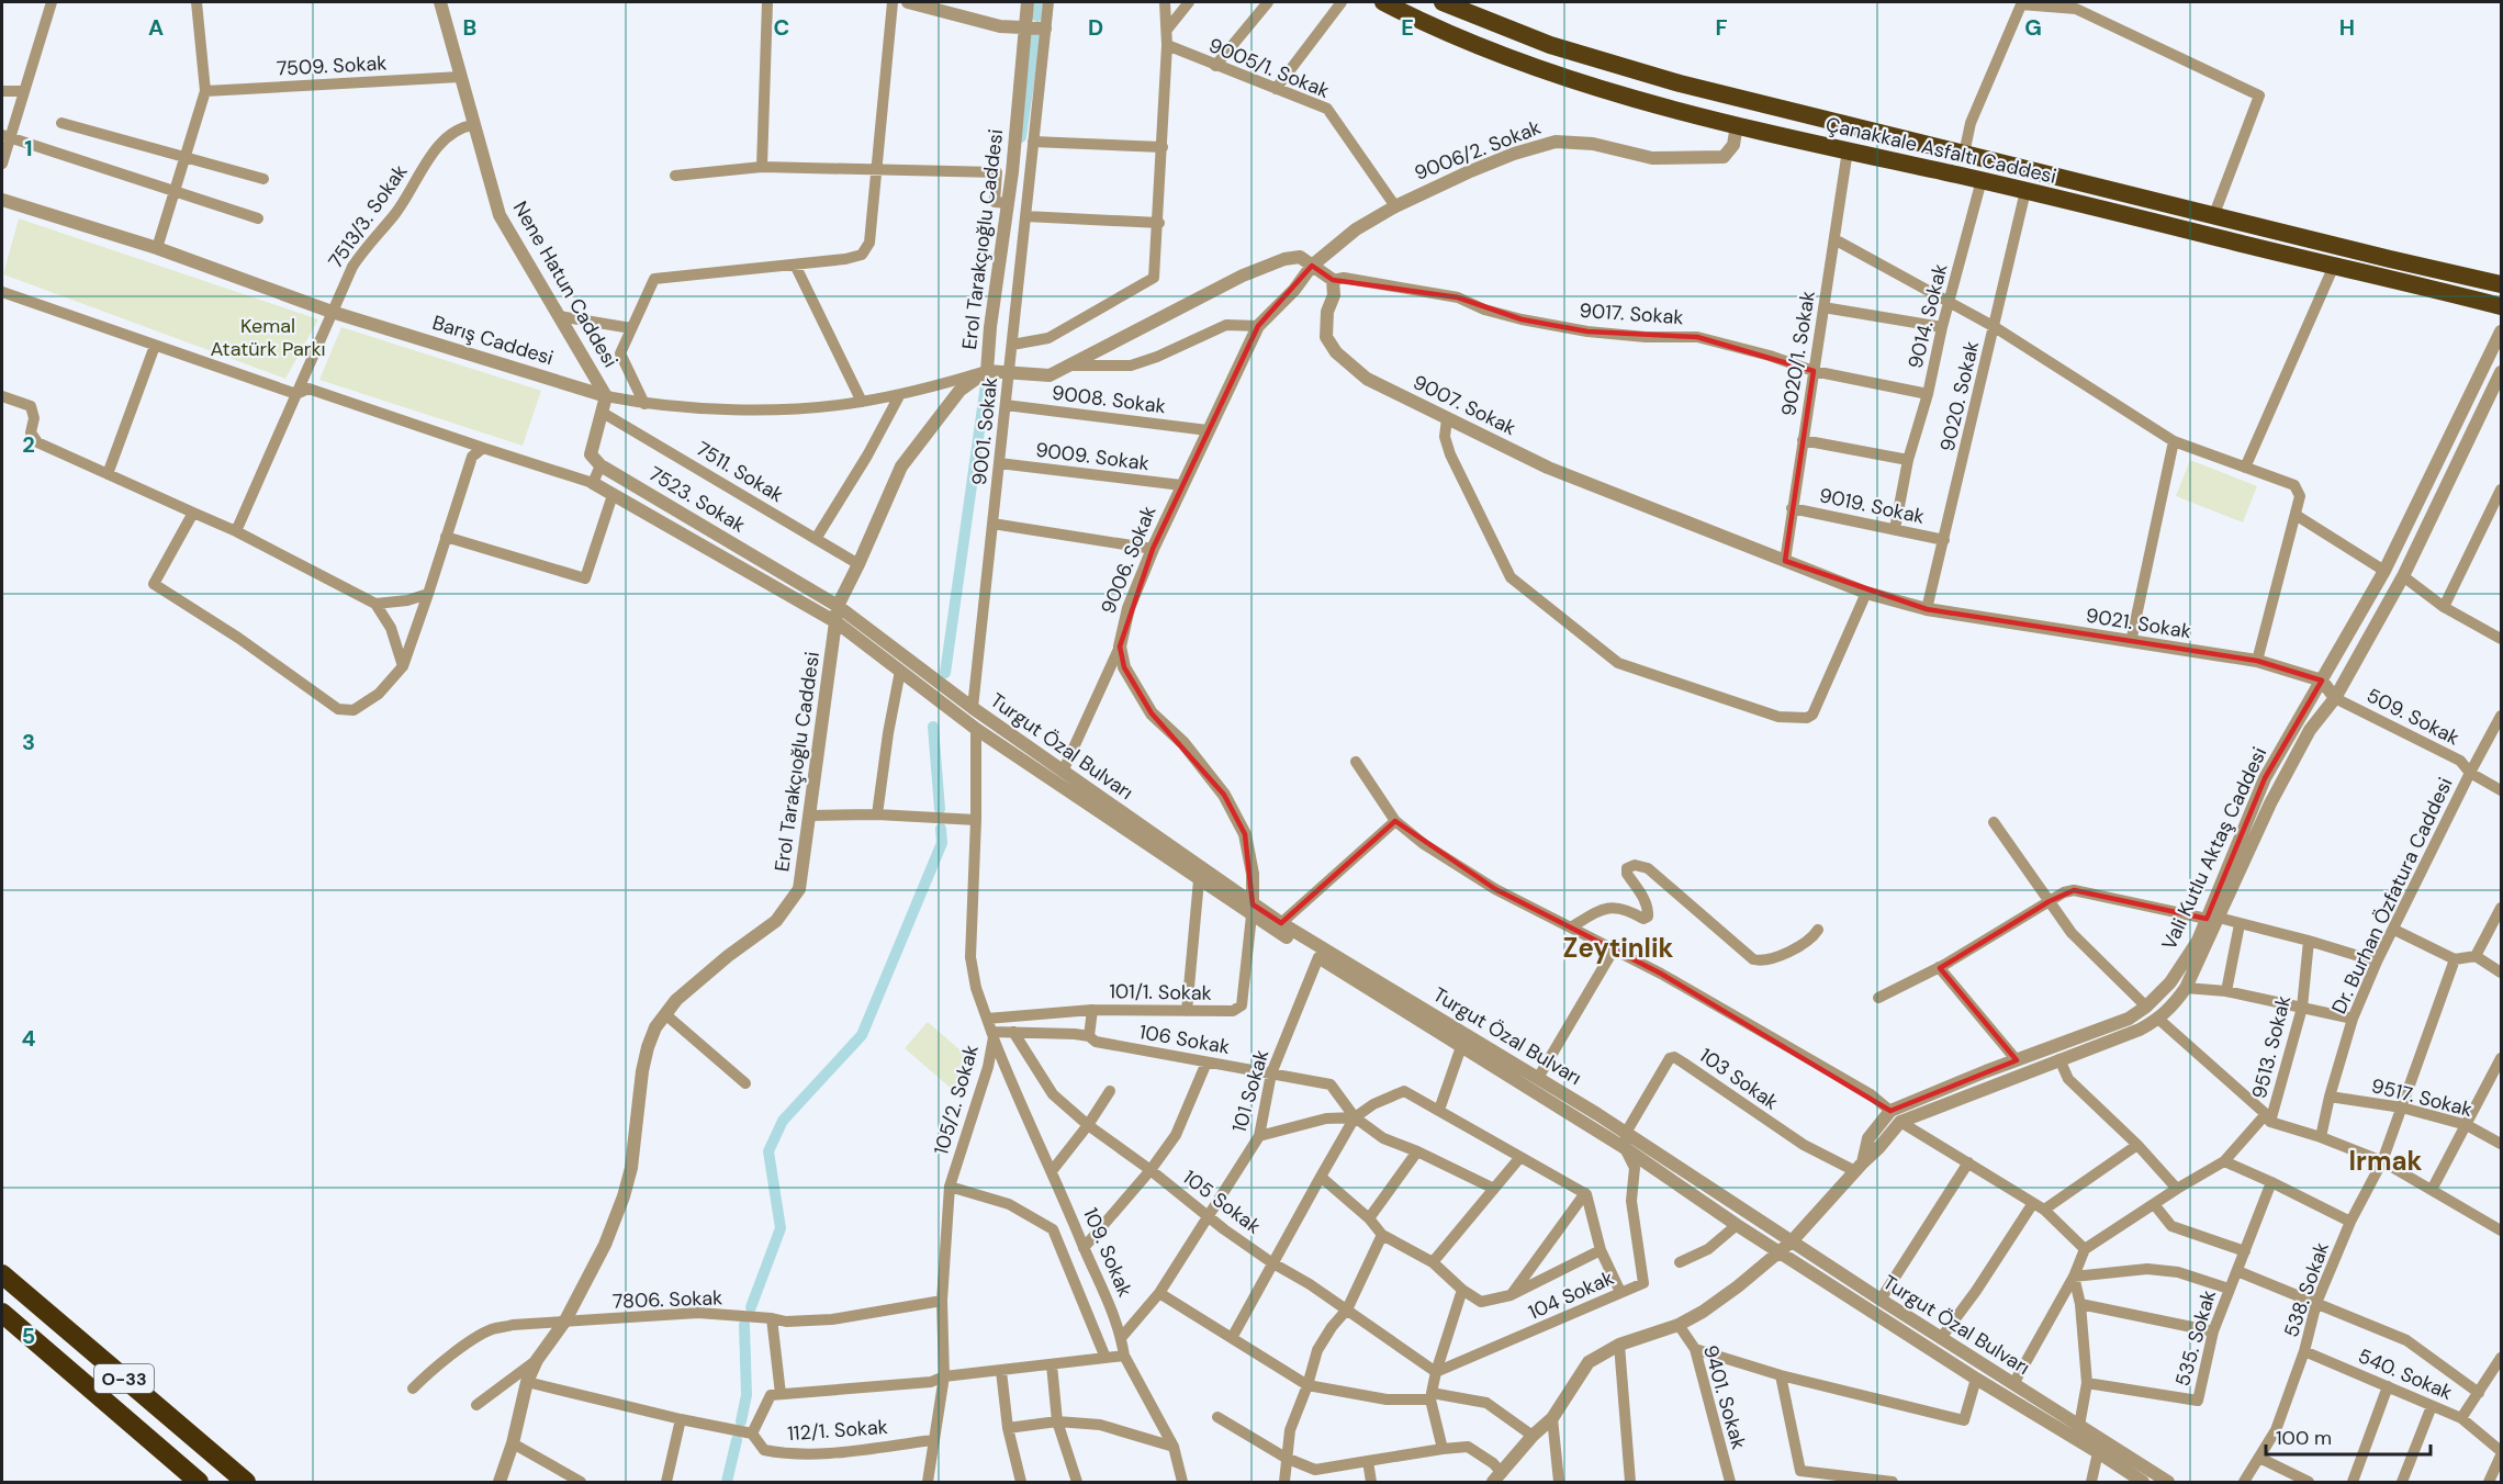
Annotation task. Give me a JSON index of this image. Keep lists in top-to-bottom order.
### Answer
{
  "streets": {
    "highway": ["Çanakkale Asfaltı Caddesi", "O-33"],
    "street": [
      "7509. Sokak",
      "9005/1. Sokak",
      "9006/2. Sokak",
      "7513/3. Sokak",
      "Erol Tarakçıoğlu Caddesi",
      "Nene Hatun Caddesi",
      "9017. Sokak",
      "9014. Sokak",
      "Barış Caddesi",
      "9020/1. Sokak",
      "9020. Sokak",
      "9008. Sokak",
      "9007. Sokak",
      "9001. Sokak",
      "9009. Sokak",
      "7511. Sokak",
      "7523. Sokak",
      "9019. Sokak",
      "9006. Sokak",
      "9021. Sokak",
      "509. Sokak",
      "Turgut Özal Bulvarı",
      "Vali Kutlu Aktaş Caddesi",
      "Dr. Burhan Özfatura Caddesi",
      "101/1. Sokak",
      "106 Sokak",
      "9513. Sokak",
      "103 Sokak",
      "101 Sokak",
      "9517. Sokak",
      "105/2. Sokak",
      "105 Sokak",
      "109. Sokak",
      "538. Sokak",
      "104 Sokak",
      "7806. Sokak",
      "535. Sokak",
      "540. Sokak",
      "9401. Sokak",
      "112/1. Sokak"
    ]
  },
  "crossings": [
    ["7509. Sokak", "Nene Hatun Caddesi"],
    ["9005/1. Sokak", "9006/2. Sokak"],
    ["9006/2. Sokak", "Çanakkale Asfaltı Caddesi"],
    ["9006/2. Sokak", "9006. Sokak"],
    ["Çanakkale Asfaltı Caddesi", "9014. Sokak"],
    ["Çanakkale Asfaltı Caddesi", "9020/1. Sokak"],
    ["Çanakkale Asfaltı Caddesi", "9020. Sokak"],
    ["7513/3. Sokak", "Nene Hatun Caddesi"],
    ["7513/3. Sokak", "Barış Caddesi"],
    ["Erol Tarakçıoğlu Caddesi", "Barış Caddesi"],
    ["Erol Tarakçıoğlu Caddesi", "7511. Sokak"],
    ["Erol Tarakçıoğlu Caddesi", "7523. Sokak"],
    ["Erol Tarakçıoğlu Caddesi", "Turgut Özal Bulvarı"],
    ["Erol Tarakçıoğlu Caddesi", "7806. Sokak"],
    ["Nene Hatun Caddesi", "Barış Caddesi"],
    ["9017. Sokak", "9014. Sokak"],
    ["9017. Sokak", "9020/1. Sokak"],
    ["9017. Sokak", "9007. Sokak"],
    ["9014. Sokak", "9019. Sokak"],
    ["9020/1. Sokak", "9007. Sokak"],
    ["9020/1. Sokak", "9019. Sokak"],
    ["9020. Sokak", "9007. Sokak"],
    ["9020. Sokak", "9019. Sokak"],
    ["9020. Sokak", "9021. Sokak"],
    ["9008. Sokak", "9001. Sokak"],
    ["9008. Sokak", "9006. Sokak"],
    ["9007. Sokak", "9021. Sokak"],
    ["9001. Sokak", "9009. Sokak"],
    ["9001. Sokak", "Turgut Özal Bulvarı"],
    ["9009. Sokak", "9006. Sokak"],
    ["7523. Sokak", "Turgut Özal Bulvarı"],
    ["9006. Sokak", "Turgut Özal Bulvarı"],
    ["9006. Sokak", "101/1. Sokak"],
    ["9021. Sokak", "Vali Kutlu Aktaş Caddesi"],
    ["509. Sokak", "Vali Kutlu Aktaş Caddesi"],
    ["509. Sokak", "Dr. Burhan Özfatura Caddesi"],
    ["Turgut Özal Bulvarı", "Vali Kutlu Aktaş Caddesi"],
    ["Turgut Özal Bulvarı", "101/1. Sokak"],
    ["Turgut Özal Bulvarı", "103 Sokak"],
    ["Turgut Özal Bulvarı", "101 Sokak"],
    ["Turgut Özal Bulvarı", "105/2. Sokak"],
    ["Turgut Özal Bulvarı", "104 Sokak"],
    ["Vali Kutlu Aktaş Caddesi", "103 Sokak"],
    ["Vali Kutlu Aktaş Caddesi", "9401. Sokak"],
    ["Dr. Burhan Özfatura Caddesi", "9517. Sokak"],
    ["101/1. Sokak", "105/2. Sokak"],
    ["106 Sokak", "101 Sokak"],
    ["106 Sokak", "105/2. Sokak"],
    ["106 Sokak", "105 Sokak"],
    ["106 Sokak", "109. Sokak"],
    ["101 Sokak", "105 Sokak"],
    ["101 Sokak", "109. Sokak"],
    ["9517. Sokak", "538. Sokak"],
    ["105/2. Sokak", "109. Sokak"],
    ["105/2. Sokak", "7806. Sokak"],
    ["105/2. Sokak", "112/1. Sokak"],
    ["105 Sokak", "104 Sokak"],
    ["538. Sokak", "540. Sokak"]
  ],
  "districts": ["Zeytinlik", "Irmak"],
  "parks": ["Kemal Atatürk Parkı"],
  "scale_bar": "100 m",
  "grid": {
    "columns": [
      "A",
      "B",
      "C",
      "D",
      "E",
      "F",
      "G",
      "H"
    ],
    "rows": [
      "1",
      "2",
      "3",
      "4",
      "5"
    ]
  }
}
